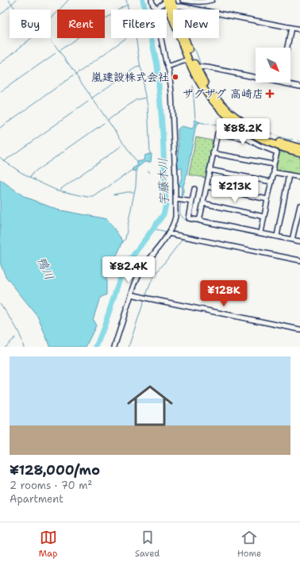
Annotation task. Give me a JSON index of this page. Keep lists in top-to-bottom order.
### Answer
{
  "water": ["宇藤木川", "鴨川"],
  "places": {
    "other": ["嵐建設株式会社"],
    "health": ["ザグザグ 高崎店"]
  },
  "north": "bottom right",
  "page": {
    "chip": [
      "Buy",
      "Rent",
      "Filters",
      "New"
    ],
    "price": [
      "¥88.2K",
      "¥213K",
      "¥82.4K",
      "¥128K"
    ],
    "list": [
      {
        "name": "¥128,000/mo",
        "note": "2 rooms · 70 m² · Apartment"
      }
    ],
    "tabs": ["Map", "Saved", "Home"]
  }
}
